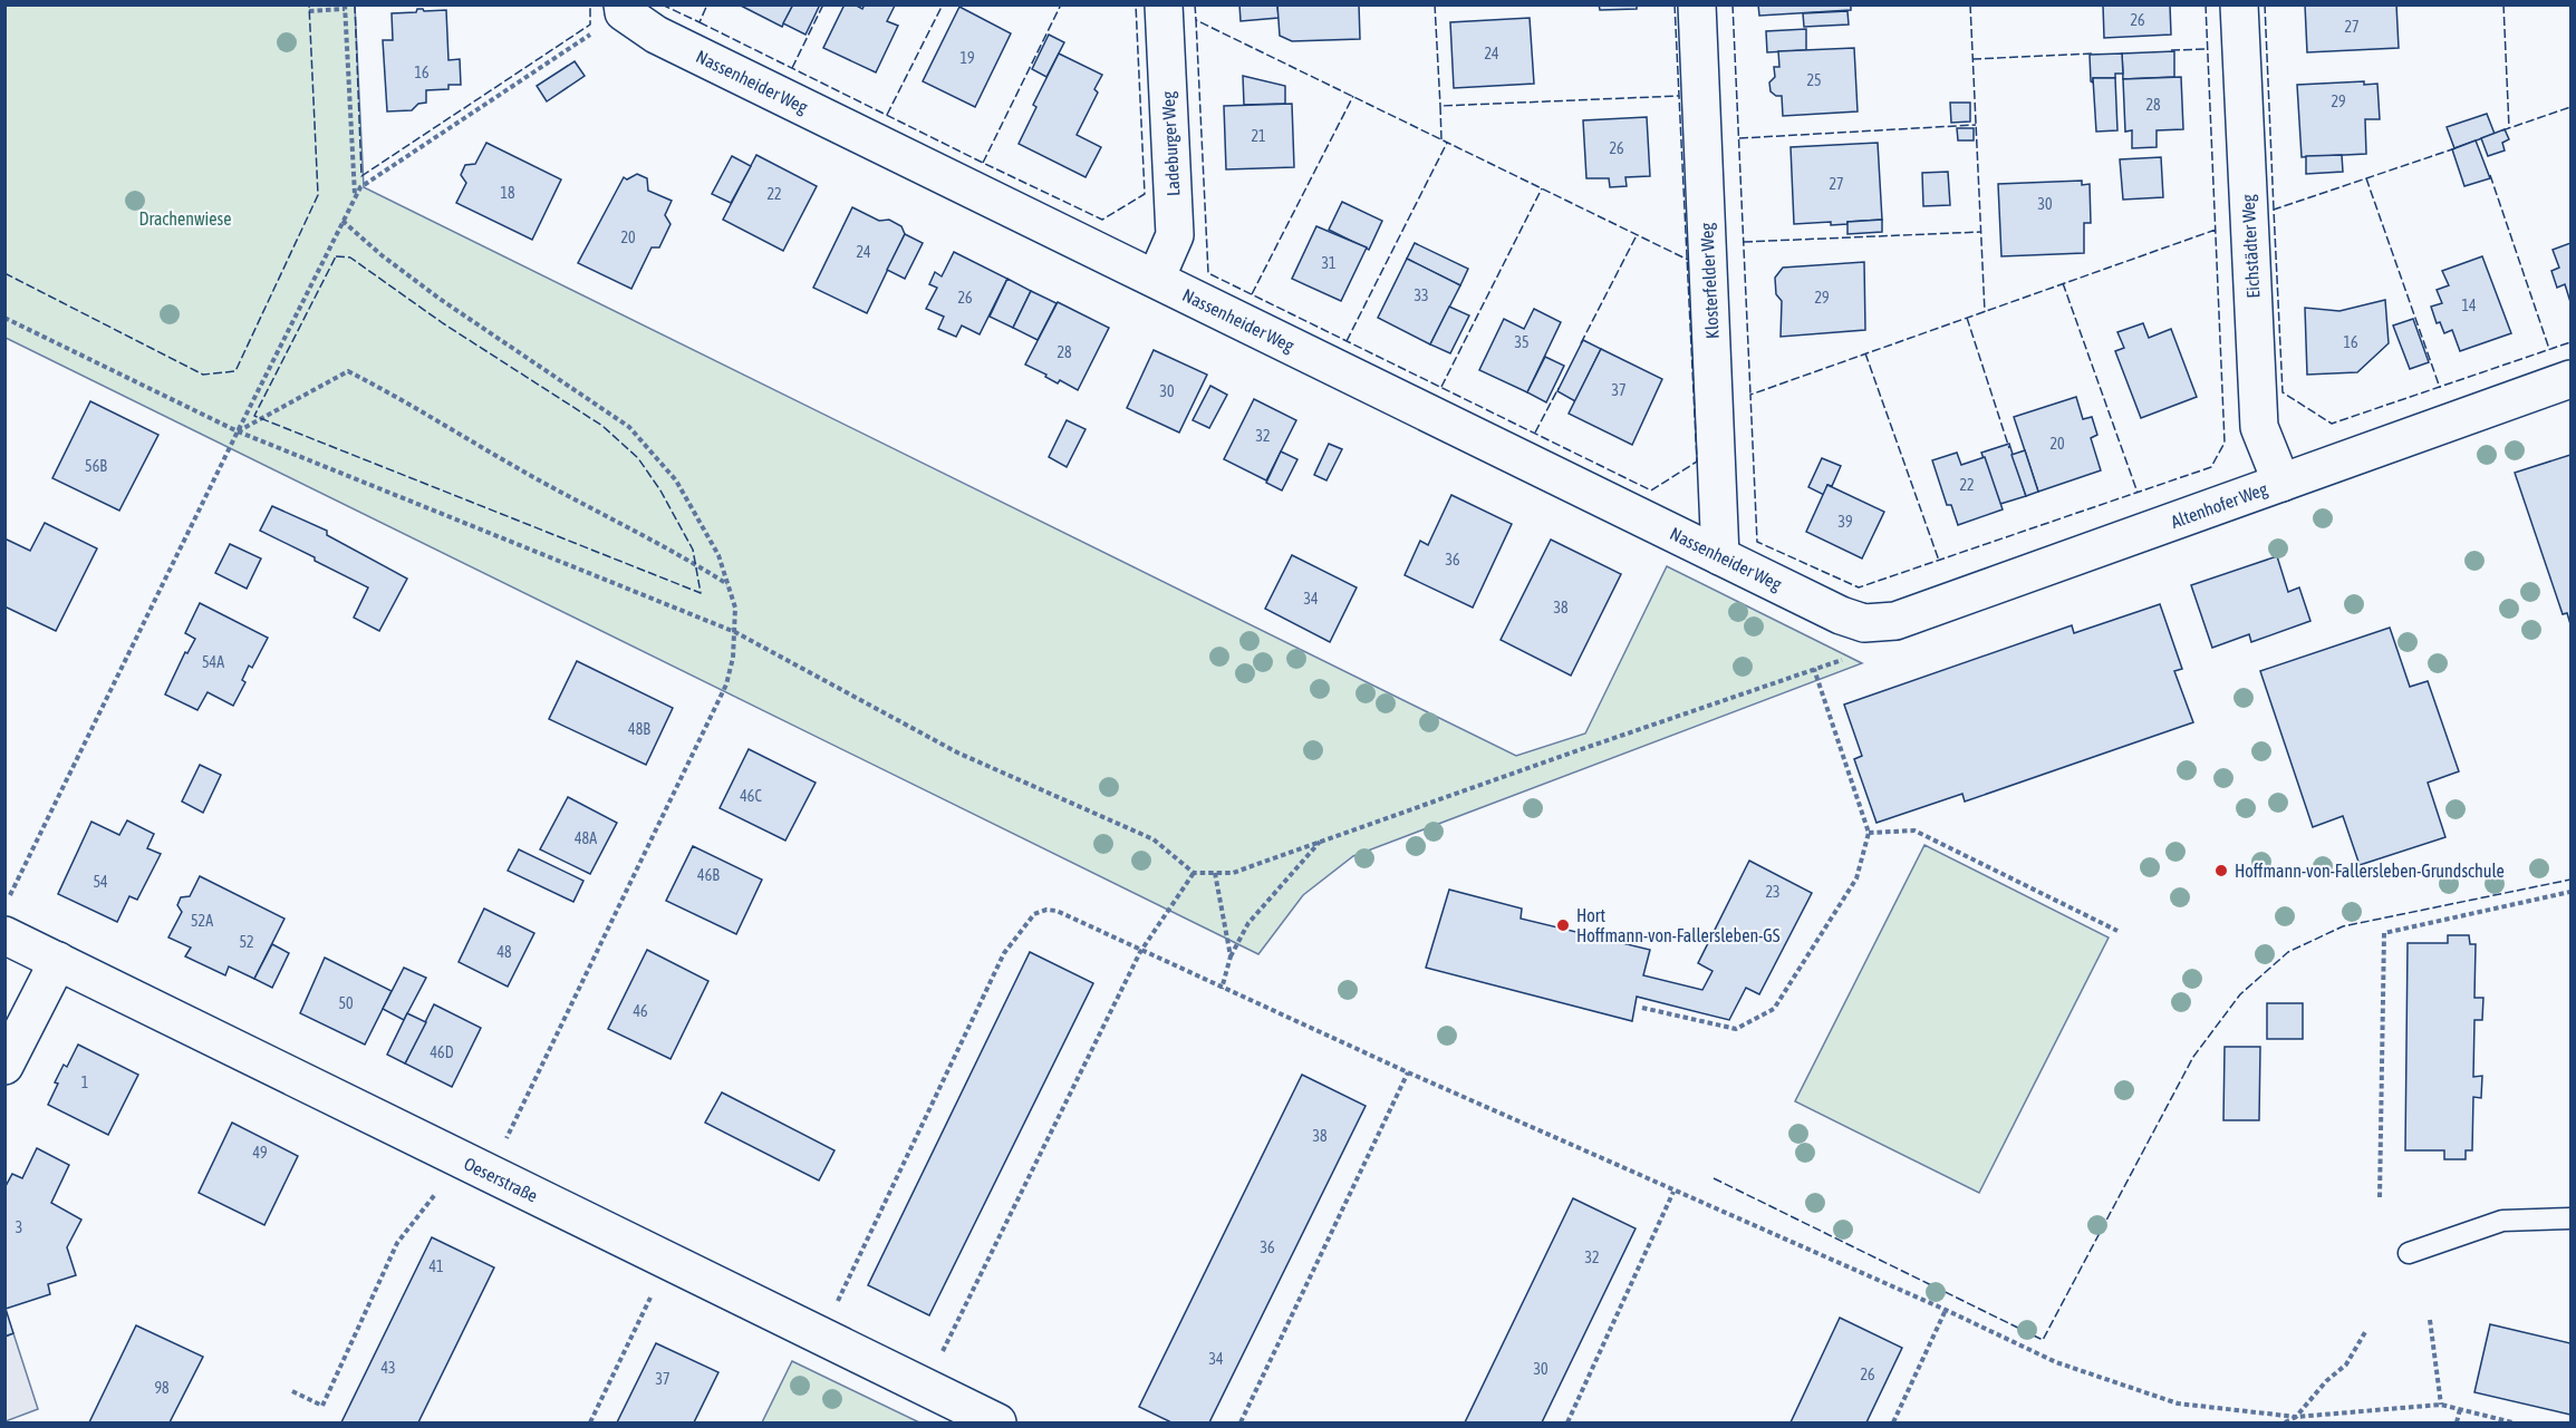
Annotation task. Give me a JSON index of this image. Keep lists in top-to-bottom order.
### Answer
{
  "streets": {
    "street": [
      "Nassenheider Weg",
      "Ladeburger Weg",
      "Eichstädter Weg",
      "Klosterfelder Weg",
      "Altenhofer Weg",
      "Oeserstraße"
    ]
  },
  "crossings": [
    ["Nassenheider Weg", "Ladeburger Weg"],
    ["Nassenheider Weg", "Klosterfelder Weg"],
    ["Nassenheider Weg", "Altenhofer Weg"],
    ["Eichstädter Weg", "Altenhofer Weg"]
  ],
  "parks": ["Drachenwiese"],
  "places": ["Hoffmann-von-Fallersleben-Grundschule", "Hort Hoffmann-von-Fallersleben-GS"],
  "house_numbers": [
    "26",
    "27",
    "24",
    "19",
    "16",
    "25",
    "29",
    "28",
    "21",
    "26",
    "27",
    "18",
    "22",
    "30",
    "20",
    "24",
    "31",
    "33",
    "26",
    "29",
    "14",
    "35",
    "16",
    "28",
    "37",
    "30",
    "32",
    "20",
    "56B",
    "22",
    "39",
    "36",
    "34",
    "38",
    "54A",
    "48B",
    "46C",
    "48A",
    "46B",
    "54",
    "23",
    "52A",
    "52",
    "48",
    "50",
    "46",
    "46D",
    "1",
    "38",
    "49",
    "3",
    "36",
    "32",
    "41",
    "34",
    "43",
    "30",
    "26",
    "37",
    "98"
  ]
}
